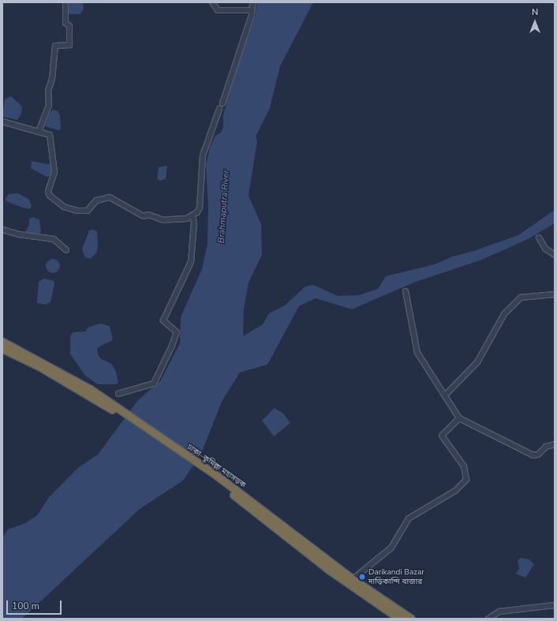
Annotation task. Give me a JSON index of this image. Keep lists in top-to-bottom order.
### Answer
{
  "streets": {
    "highway": ["ঢাকা–কুমিল্লা মহাসড়ক"]
  },
  "water": ["Brahmaputra River"],
  "places": ["Darikandi Bazar দাড়িকান্দি বাজার"],
  "scale_bar": "100 m",
  "north": "top"
}
